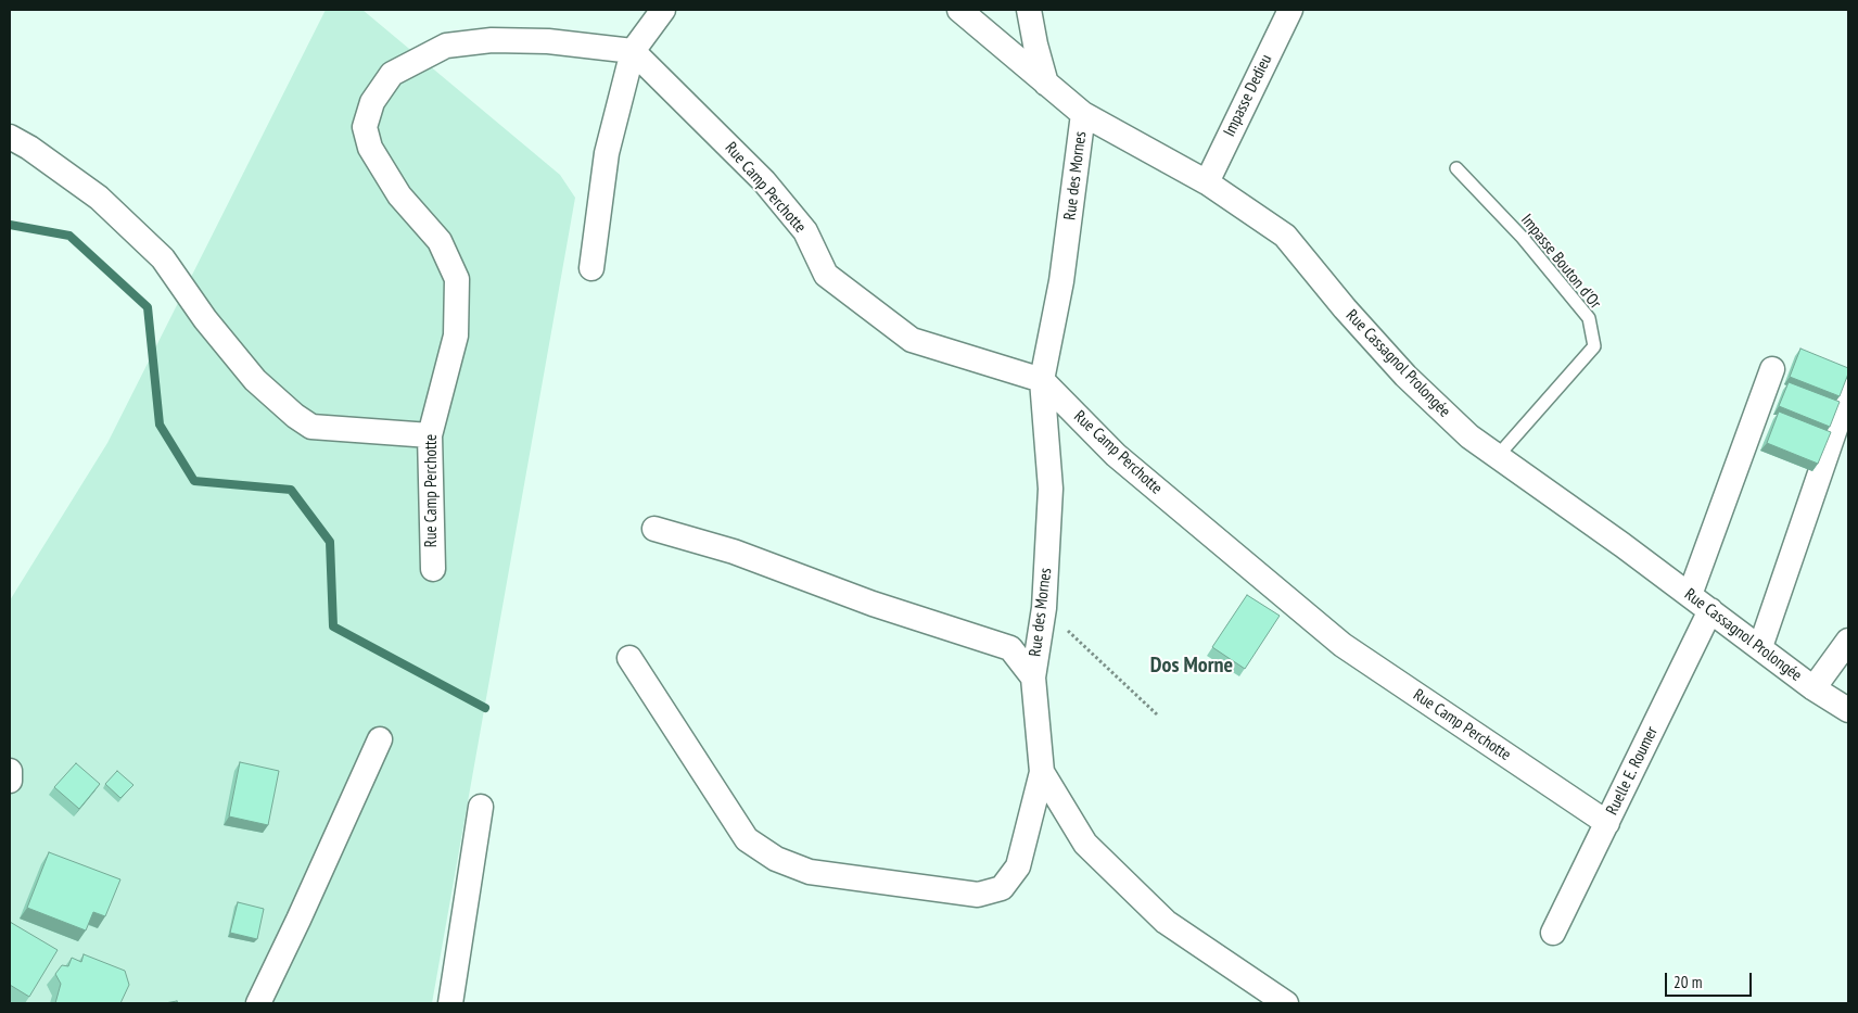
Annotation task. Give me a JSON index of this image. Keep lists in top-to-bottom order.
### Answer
{
  "streets": {
    "street": [
      "Impasse Dedieu",
      "Rue des Mornes",
      "Rue Camp Perchotte",
      "Rue Cassagnol Prolongée",
      "Ruelle E. Roumer"
    ],
    "lane": ["Impasse Bouton d'Or"]
  },
  "crossings": [
    ["Impasse Dedieu", "Rue Cassagnol Prolongée"],
    ["Rue des Mornes", "Rue Camp Perchotte"],
    ["Rue des Mornes", "Rue Cassagnol Prolongée"],
    ["Rue Camp Perchotte", "Ruelle E. Roumer"],
    ["Impasse Bouton d'Or", "Rue Cassagnol Prolongée"],
    ["Rue Cassagnol Prolongée", "Ruelle E. Roumer"]
  ],
  "districts": ["Dos Morne"],
  "scale_bar": "20 m"
}
